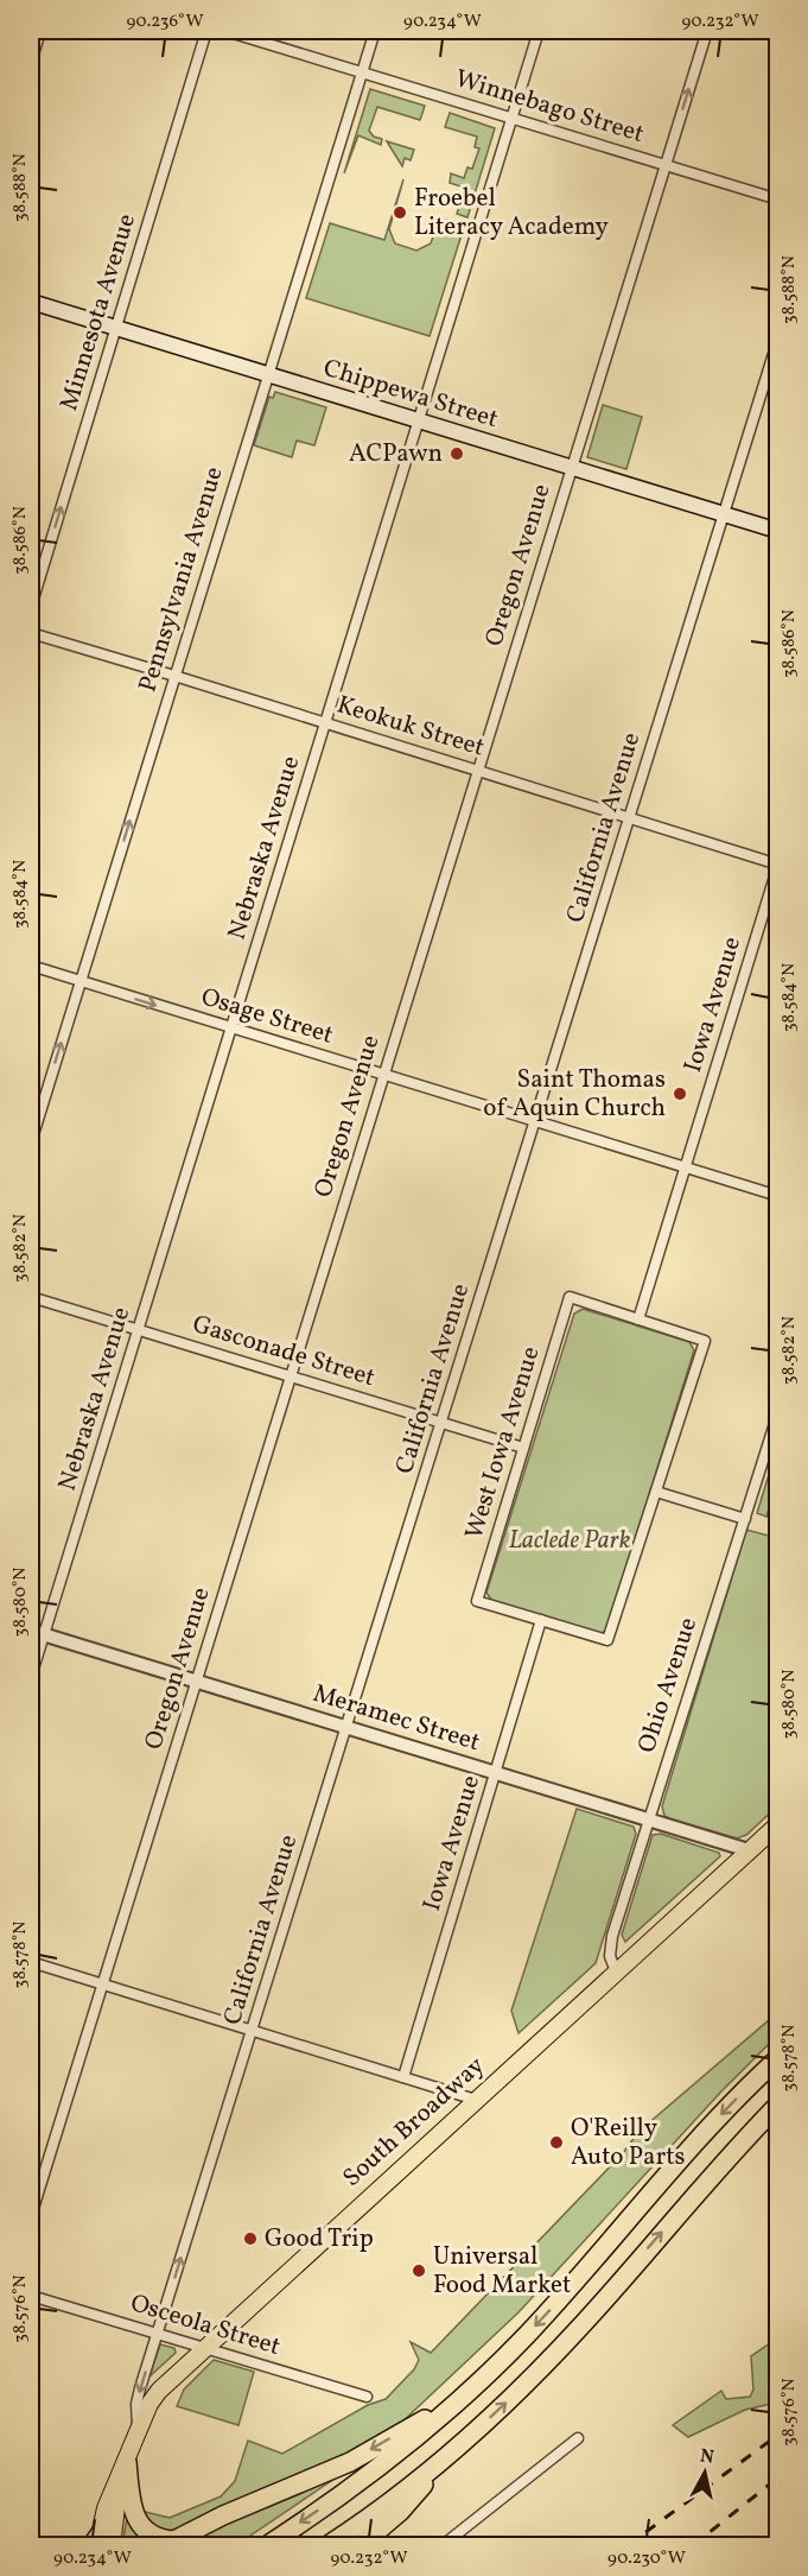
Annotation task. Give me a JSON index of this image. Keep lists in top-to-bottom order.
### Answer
{
  "streets": {
    "main road": ["Chippewa Street", "South Broadway"],
    "street": [
      "Winnebago Street",
      "Minnesota Avenue",
      "Oregon Avenue",
      "Pennsylvania Avenue",
      "Keokuk Street",
      "California Avenue",
      "Nebraska Avenue",
      "Iowa Avenue",
      "Osage Street",
      "Gasconade Street",
      "West Iowa Avenue",
      "Ohio Avenue",
      "Meramec Street",
      "Osceola Street"
    ]
  },
  "crossings": [
    ["Winnebago Street", "Oregon Avenue"],
    ["Winnebago Street", "Pennsylvania Avenue"],
    ["Winnebago Street", "Nebraska Avenue"],
    ["Minnesota Avenue", "Chippewa Street"],
    ["Chippewa Street", "Oregon Avenue"],
    ["Chippewa Street", "Pennsylvania Avenue"],
    ["Chippewa Street", "California Avenue"],
    ["Chippewa Street", "Nebraska Avenue"],
    ["Oregon Avenue", "Keokuk Street"],
    ["Oregon Avenue", "Osage Street"],
    ["Oregon Avenue", "Gasconade Street"],
    ["Oregon Avenue", "Meramec Street"],
    ["Pennsylvania Avenue", "Keokuk Street"],
    ["Pennsylvania Avenue", "Osage Street"],
    ["Keokuk Street", "California Avenue"],
    ["Keokuk Street", "Nebraska Avenue"],
    ["Keokuk Street", "Iowa Avenue"],
    ["California Avenue", "Osage Street"],
    ["California Avenue", "Gasconade Street"],
    ["California Avenue", "Meramec Street"],
    ["California Avenue", "South Broadway"],
    ["California Avenue", "Osceola Street"],
    ["Nebraska Avenue", "Osage Street"],
    ["Nebraska Avenue", "Gasconade Street"],
    ["Nebraska Avenue", "Meramec Street"],
    ["Iowa Avenue", "Osage Street"],
    ["Iowa Avenue", "West Iowa Avenue"],
    ["Iowa Avenue", "Meramec Street"],
    ["Gasconade Street", "West Iowa Avenue"],
    ["Ohio Avenue", "Meramec Street"],
    ["Ohio Avenue", "South Broadway"],
    ["Meramec Street", "South Broadway"],
    ["South Broadway", "Osceola Street"]
  ],
  "one_way": ["Minnesota Avenue", "Pennsylvania Avenue"],
  "parks": ["Laclede Park"],
  "places": [
    "Froebel Literacy Academy",
    "ACPawn",
    "Saint Thomas of Aquin Church",
    "O'Reilly Auto Parts",
    "Good Trip",
    "Universal Food Market"
  ],
  "north": "top",
  "coordinates": [
    "90.236°W",
    "90.234°W",
    "90.232°W",
    "38.588°N",
    "38.586°N",
    "38.584°N",
    "38.582°N",
    "38.580°N",
    "38.578°N",
    "38.576°N",
    "90.230°W"
  ]
}
